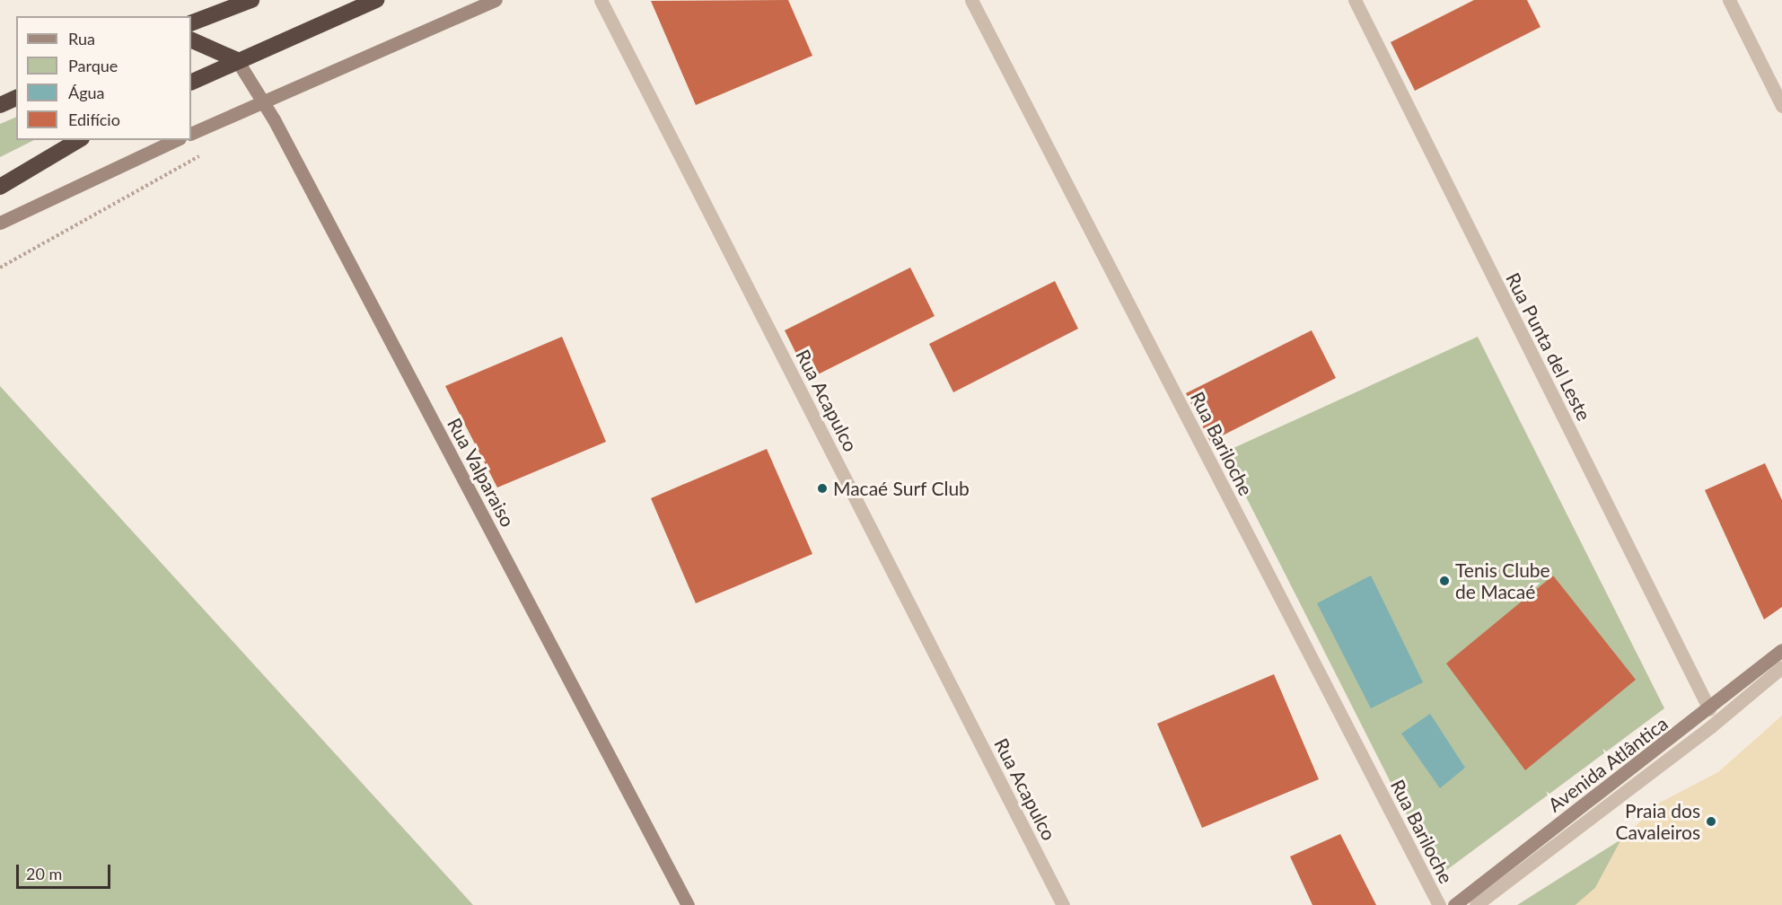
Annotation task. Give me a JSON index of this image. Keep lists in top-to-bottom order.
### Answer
{
  "streets": {
    "street": [
      "Rua Punta del Leste",
      "Rua Acapulco",
      "Rua Bariloche",
      "Rua Valparaiso",
      "Avenida Atlântica"
    ]
  },
  "crossings": [
    ["Rua Punta del Leste", "Avenida Atlântica"]
  ],
  "places": ["Macaé Surf Club", "Tenis Clube de Macaé", "Praia dos Cavaleiros"],
  "legend": [
    "Rua",
    "Parque",
    "Água",
    "Edifício"
  ],
  "scale_bar": "20 m"
}
